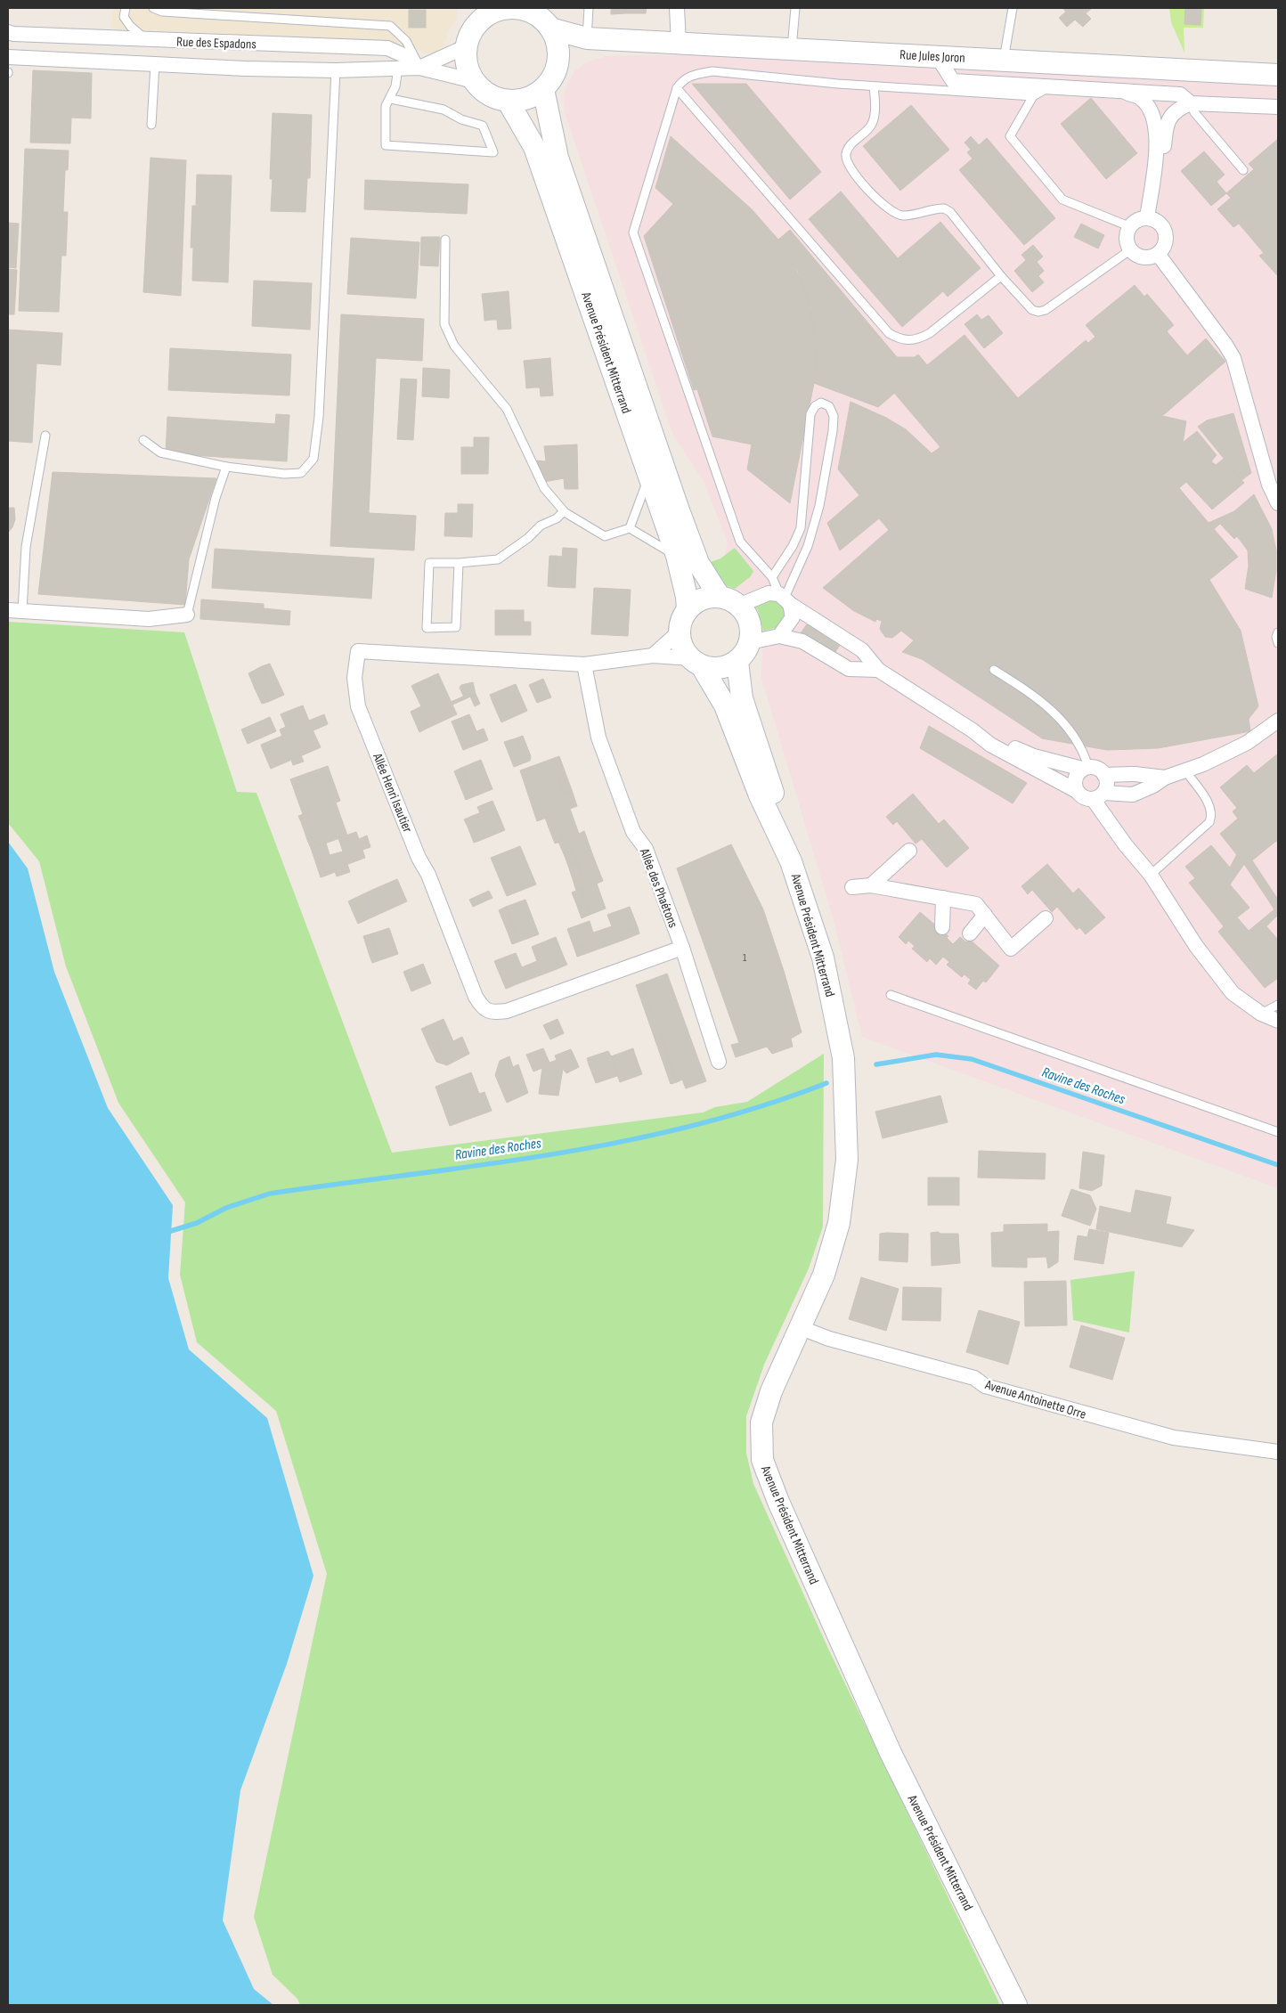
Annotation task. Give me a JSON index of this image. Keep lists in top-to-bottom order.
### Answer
{
  "streets": {
    "main road": ["Rue Jules Joron", "Avenue Président Mitterrand"],
    "street": [
      "Rue des Espadons",
      "Allée Henri Isautier",
      "Allée des Phaétons",
      "Avenue Antoinette Orre"
    ]
  },
  "crossings": [
    ["Rue Jules Joron", "Avenue Président Mitterrand"],
    ["Avenue Président Mitterrand", "Allée Henri Isautier"],
    ["Avenue Président Mitterrand", "Avenue Antoinette Orre"],
    ["Allée Henri Isautier", "Allée des Phaétons"]
  ],
  "water": ["Ravine des Roches"],
  "house_numbers": ["1"]
}
